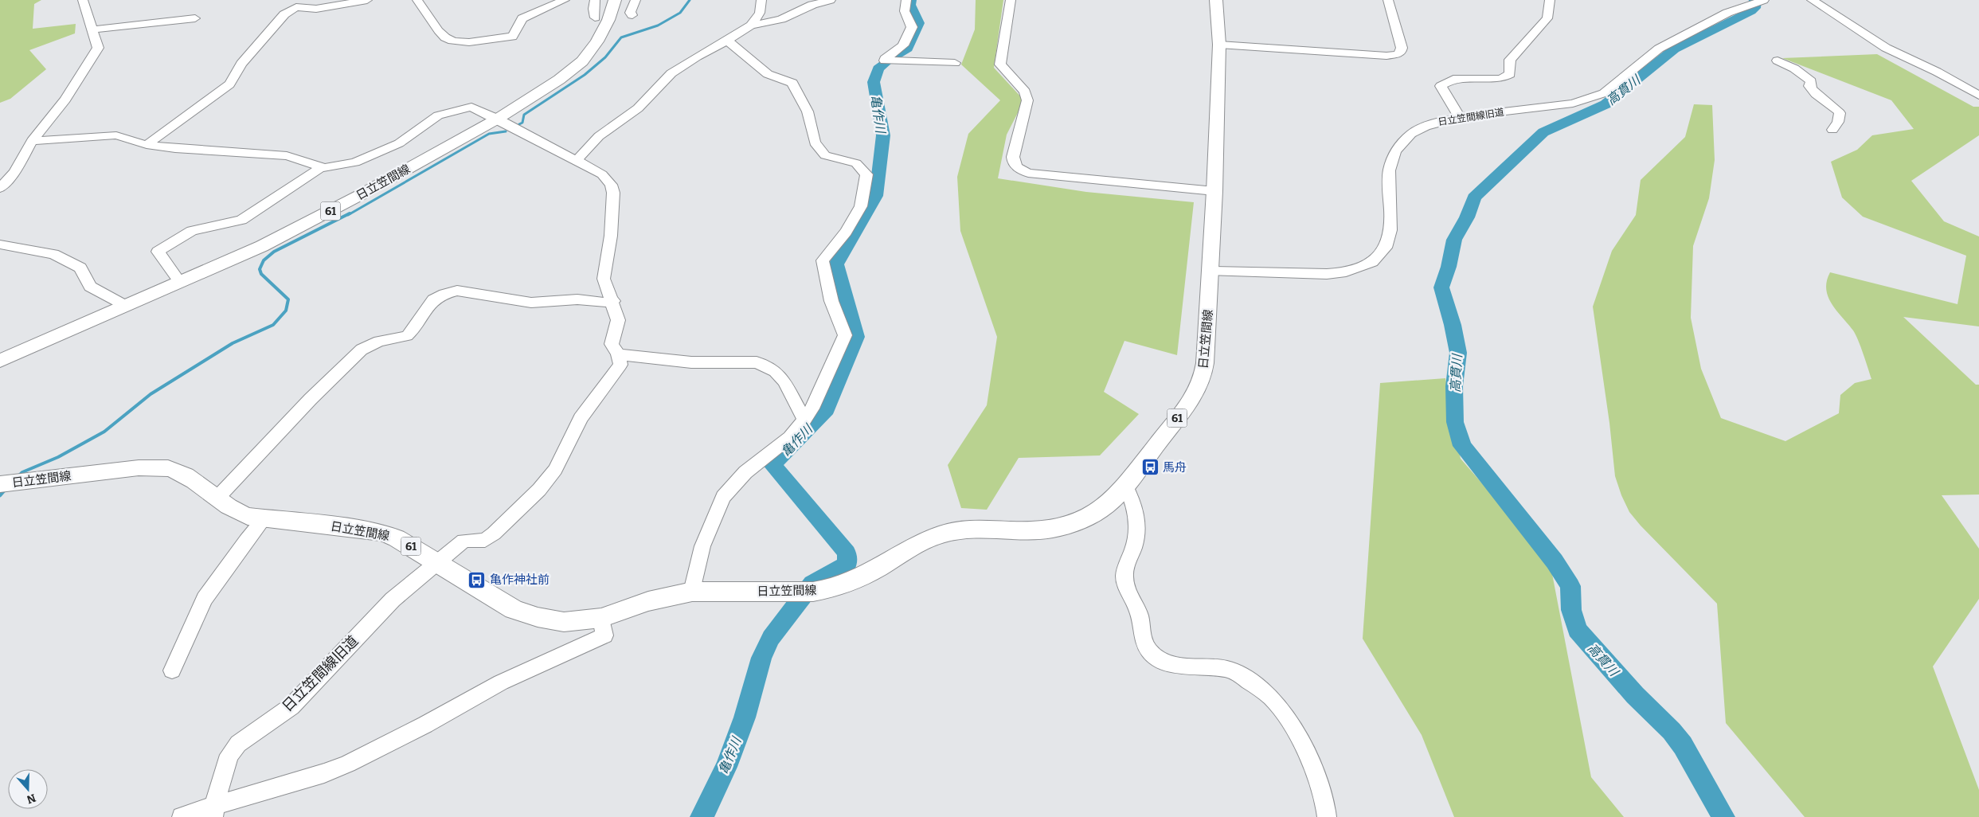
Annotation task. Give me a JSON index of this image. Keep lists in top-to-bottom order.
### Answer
{
  "streets": {
    "main road": ["日立笠間線", "61"],
    "street": ["日立笠間線旧道"]
  },
  "crossings": [
    ["日立笠間線旧道", "日立笠間線"]
  ],
  "water": ["高貫川", "亀作川"],
  "places": {
    "bus stop": ["馬舟", "亀作神社前"]
  },
  "north": "bottom"
}
